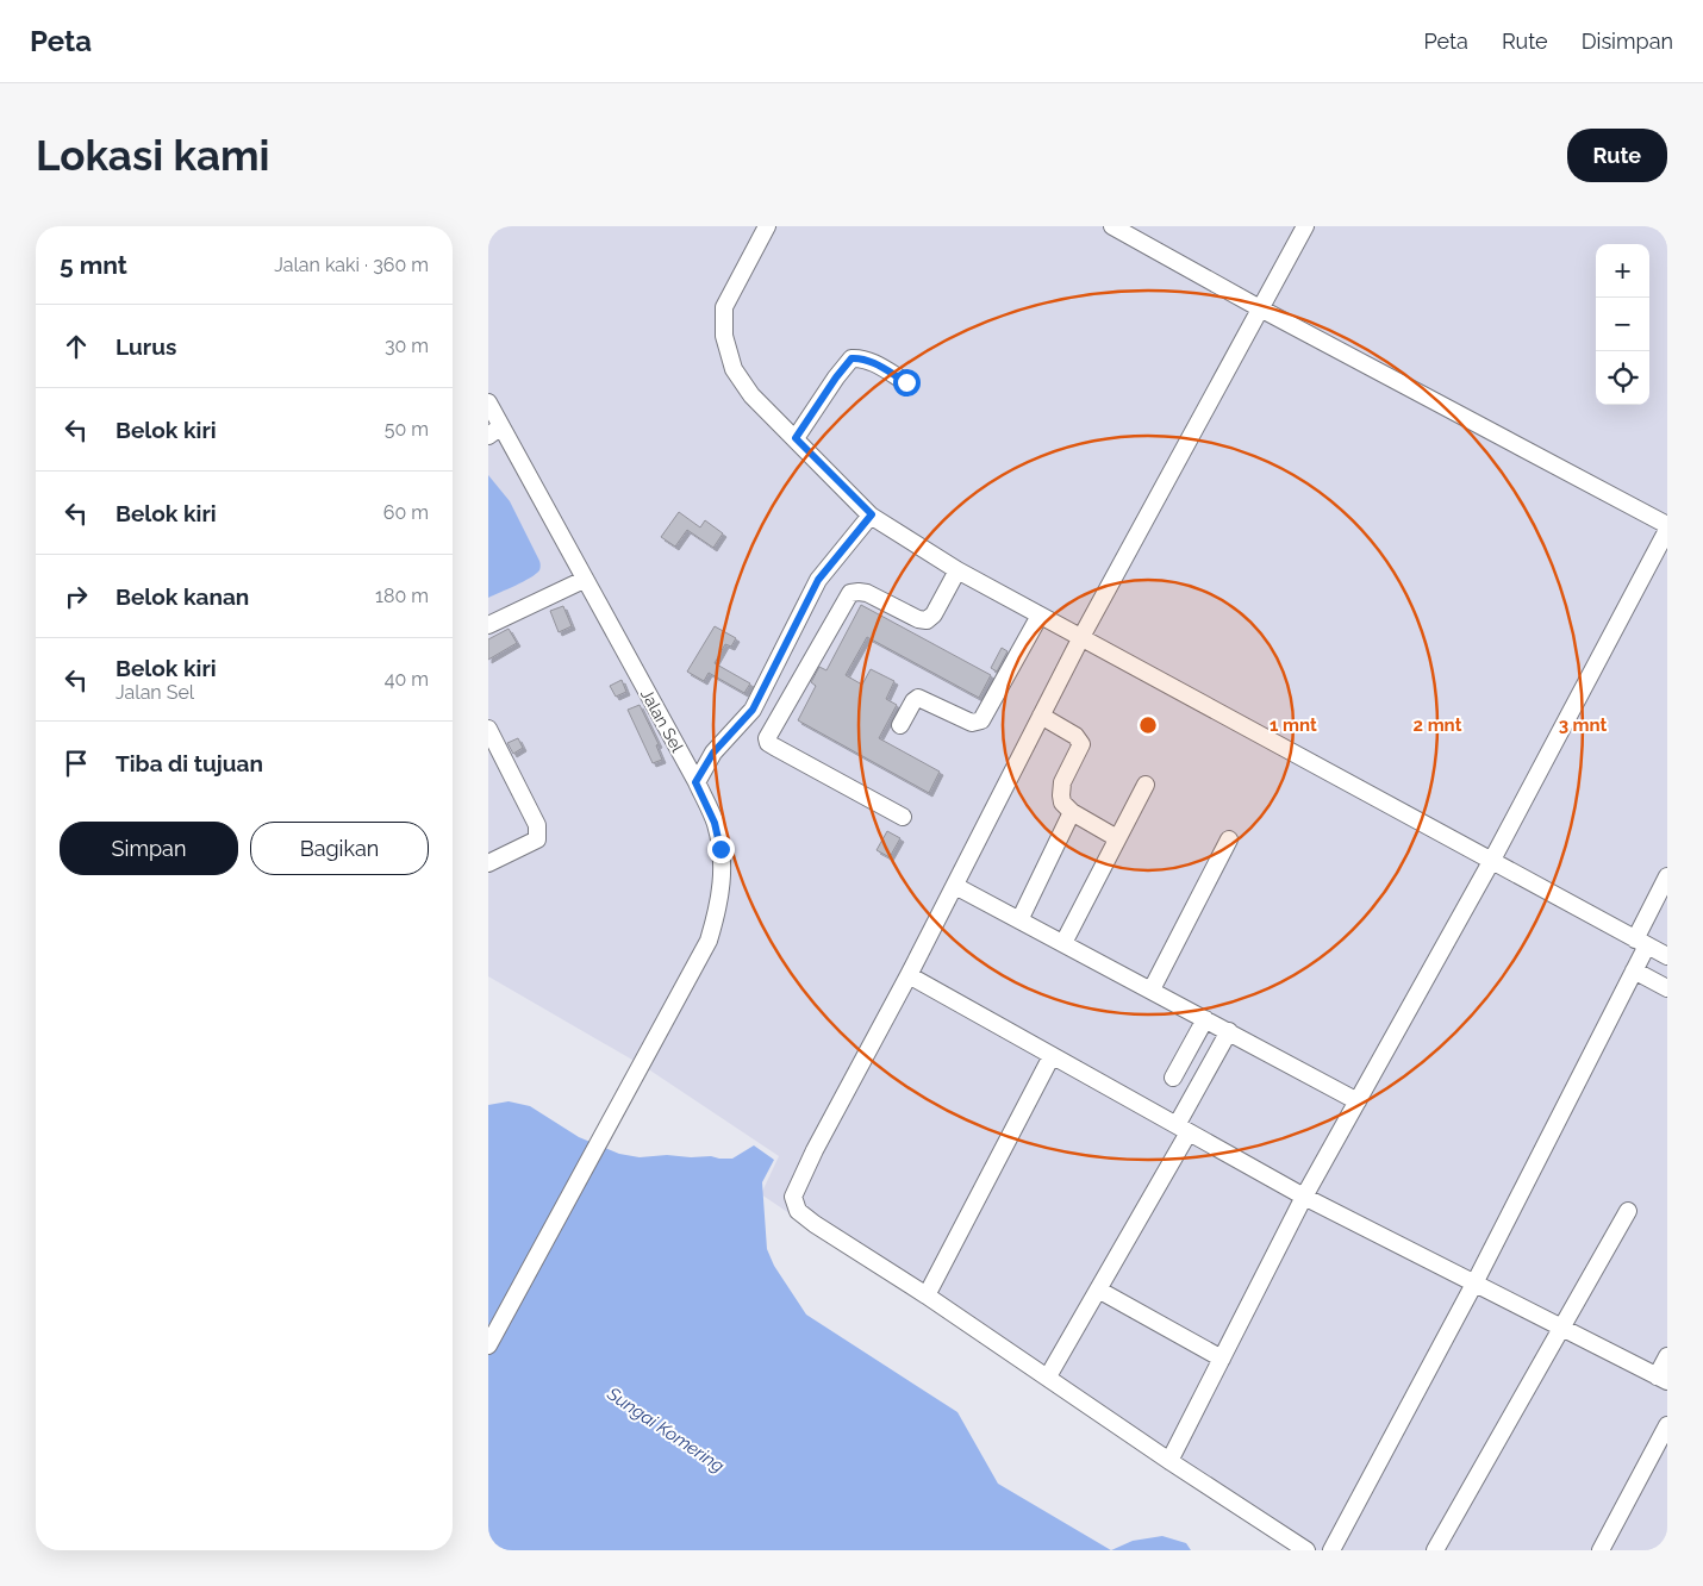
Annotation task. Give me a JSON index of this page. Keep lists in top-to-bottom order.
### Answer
{
  "streets": {
    "street": ["Jalan Sel"]
  },
  "water": ["Sungai Komering"],
  "page": {
    "header": "Peta",
    "nav": ["Peta", "Rute", "Disimpan"],
    "buttons": [
      "Rute",
      ["Simpan", "Bagikan"]
    ],
    "title": "Lokasi kami",
    "heading": ["5 mnt", "Jalan kaki · 360 m"],
    "map_buttons": ["+", "−"],
    "list": [
      ["Lurus", "30 m"],
      ["Belok kiri", "50 m"],
      ["Belok kiri", "60 m"],
      ["Belok kanan", "180 m"],
      ["Belok kiri", "Jalan Sel", "40 m"],
      "Tiba di tujuan"
    ]
  },
  "rings": ["1 mnt", "2 mnt", "3 mnt"]
}
